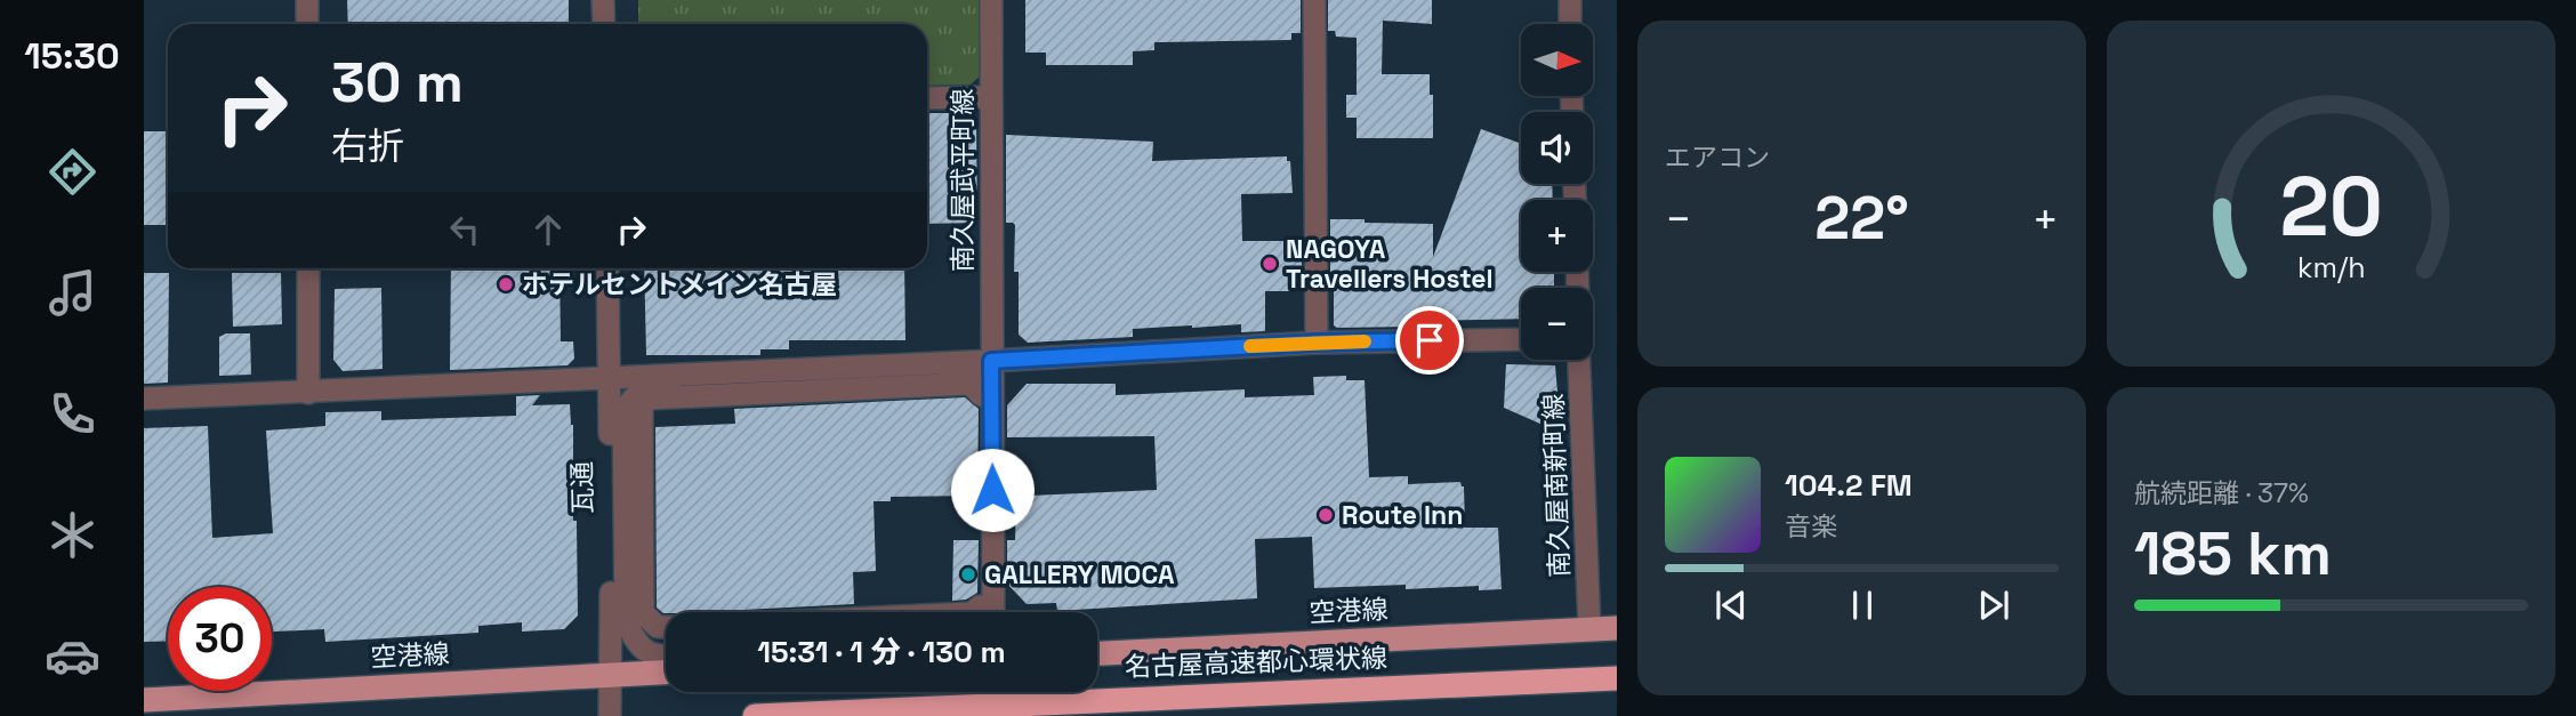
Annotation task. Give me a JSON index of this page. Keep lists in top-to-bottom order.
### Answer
{
  "streets": {
    "highway": ["名古屋高速都心環状線"],
    "main road": ["空港線"],
    "street": ["南久屋武平町線", "南久屋南新町線", "瓦通"]
  },
  "crossings": [
    ["南久屋南新町線", "空港線"],
    ["瓦通", "空港線"]
  ],
  "places": [
    "NAGOYA Travellers Hostel",
    "ホテルセントメイン名古屋",
    "Route Inn",
    "GALLERY MOCA"
  ],
  "north": "right",
  "page": {
    "tabs": "15:30",
    "tile": [
      "エアコン",
      ["航続距離 · 37%", "185 km"]
    ],
    "map_buttons": ["+", "−"],
    "turn": ["30 m", "右折"],
    "heat": ["−", "22°", "+"],
    "song": ["104.2 FM", "音楽"],
    "limit": "30",
    "trip": "15:31 · 1 分 · 130 m",
    "gauge": ["20", "km/h"]
  }
}
